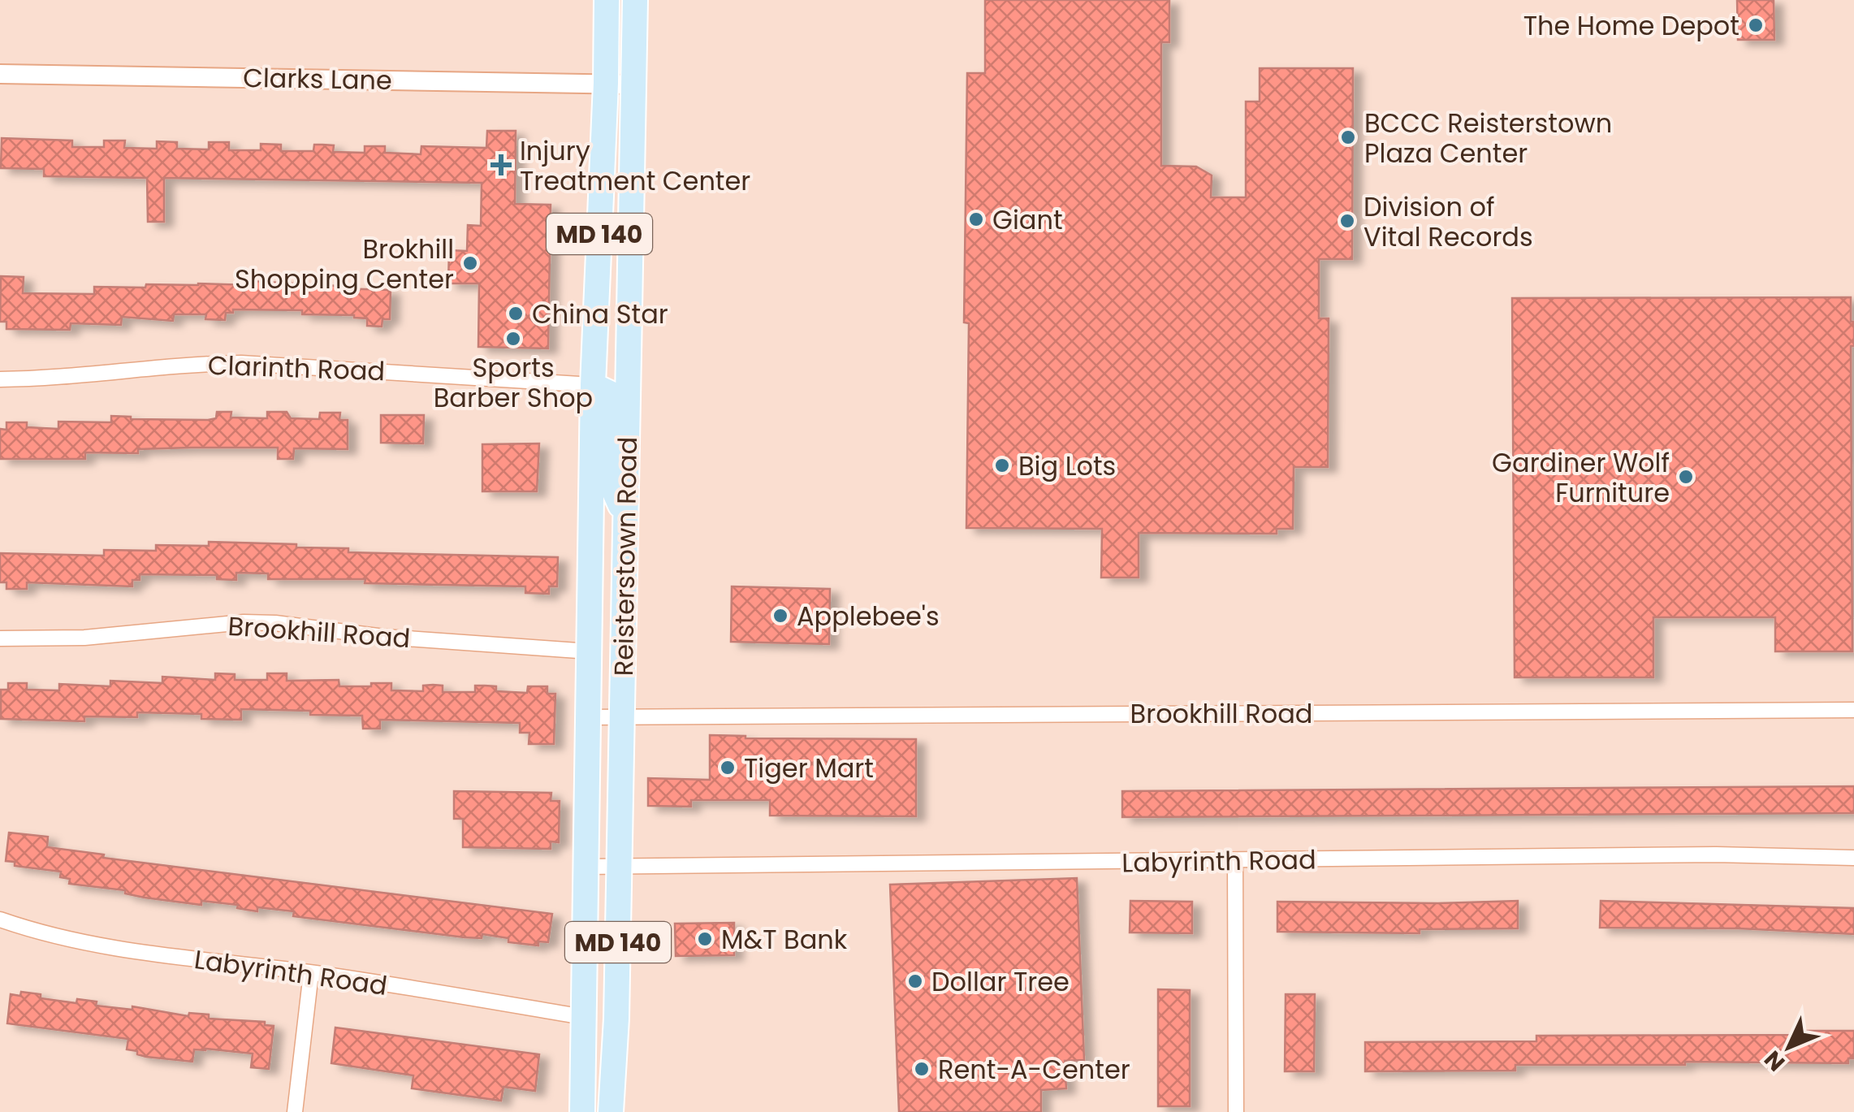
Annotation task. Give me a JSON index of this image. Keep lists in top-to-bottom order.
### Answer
{
  "streets": {
    "main road": ["MD 140", "Reisterstown Road"],
    "street": [
      "Clarks Lane",
      "Clarinth Road",
      "Brookhill Road",
      "Labyrinth Road"
    ]
  },
  "crossings": [
    ["Clarks Lane", "Reisterstown Road"],
    ["Clarinth Road", "Reisterstown Road"],
    ["Reisterstown Road", "Brookhill Road"],
    ["Reisterstown Road", "Labyrinth Road"]
  ],
  "places": {
    "other": [
      "The Home Depot",
      "BCCC Reisterstown Plaza Center",
      "Giant",
      "Division of Vital Records",
      "Brokhill Shopping Center",
      "China Star",
      "Sports Barber Shop",
      "Big Lots",
      "Gardiner Wolf Furniture",
      "Applebee's",
      "Tiger Mart",
      "M&T Bank",
      "Dollar Tree",
      "Rent-A-Center"
    ],
    "health": ["Injury Treatment Center"]
  },
  "north": "bottom left"
}
